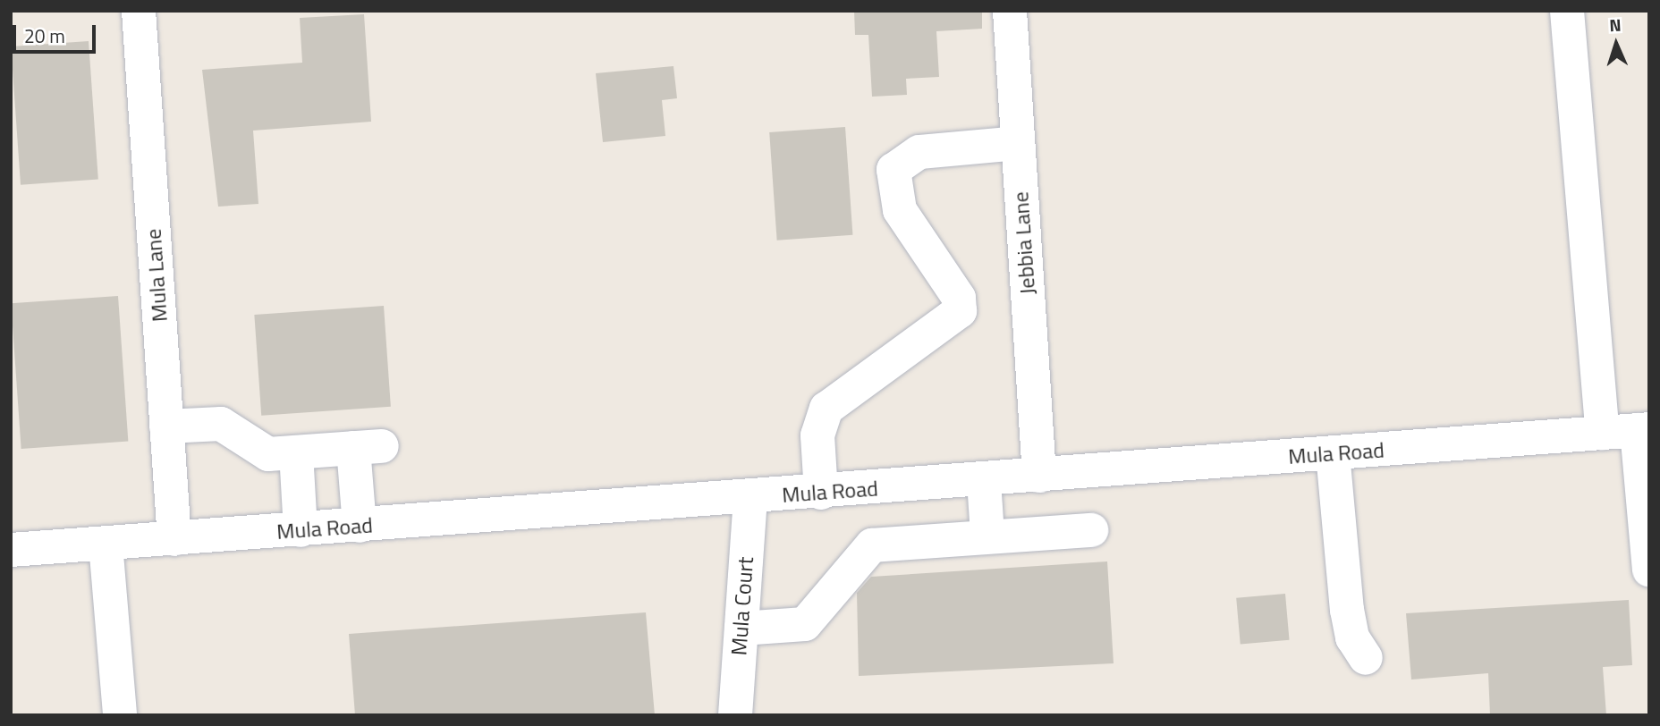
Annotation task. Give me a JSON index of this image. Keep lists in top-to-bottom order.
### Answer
{
  "streets": {
    "street": [
      "Jebbia Lane",
      "Mula Lane",
      "Mula Road",
      "Mula Court"
    ]
  },
  "crossings": [
    ["Jebbia Lane", "Mula Road"],
    ["Mula Lane", "Mula Road"],
    ["Mula Road", "Mula Court"]
  ],
  "scale_bar": "20 m",
  "north": "top"
}
